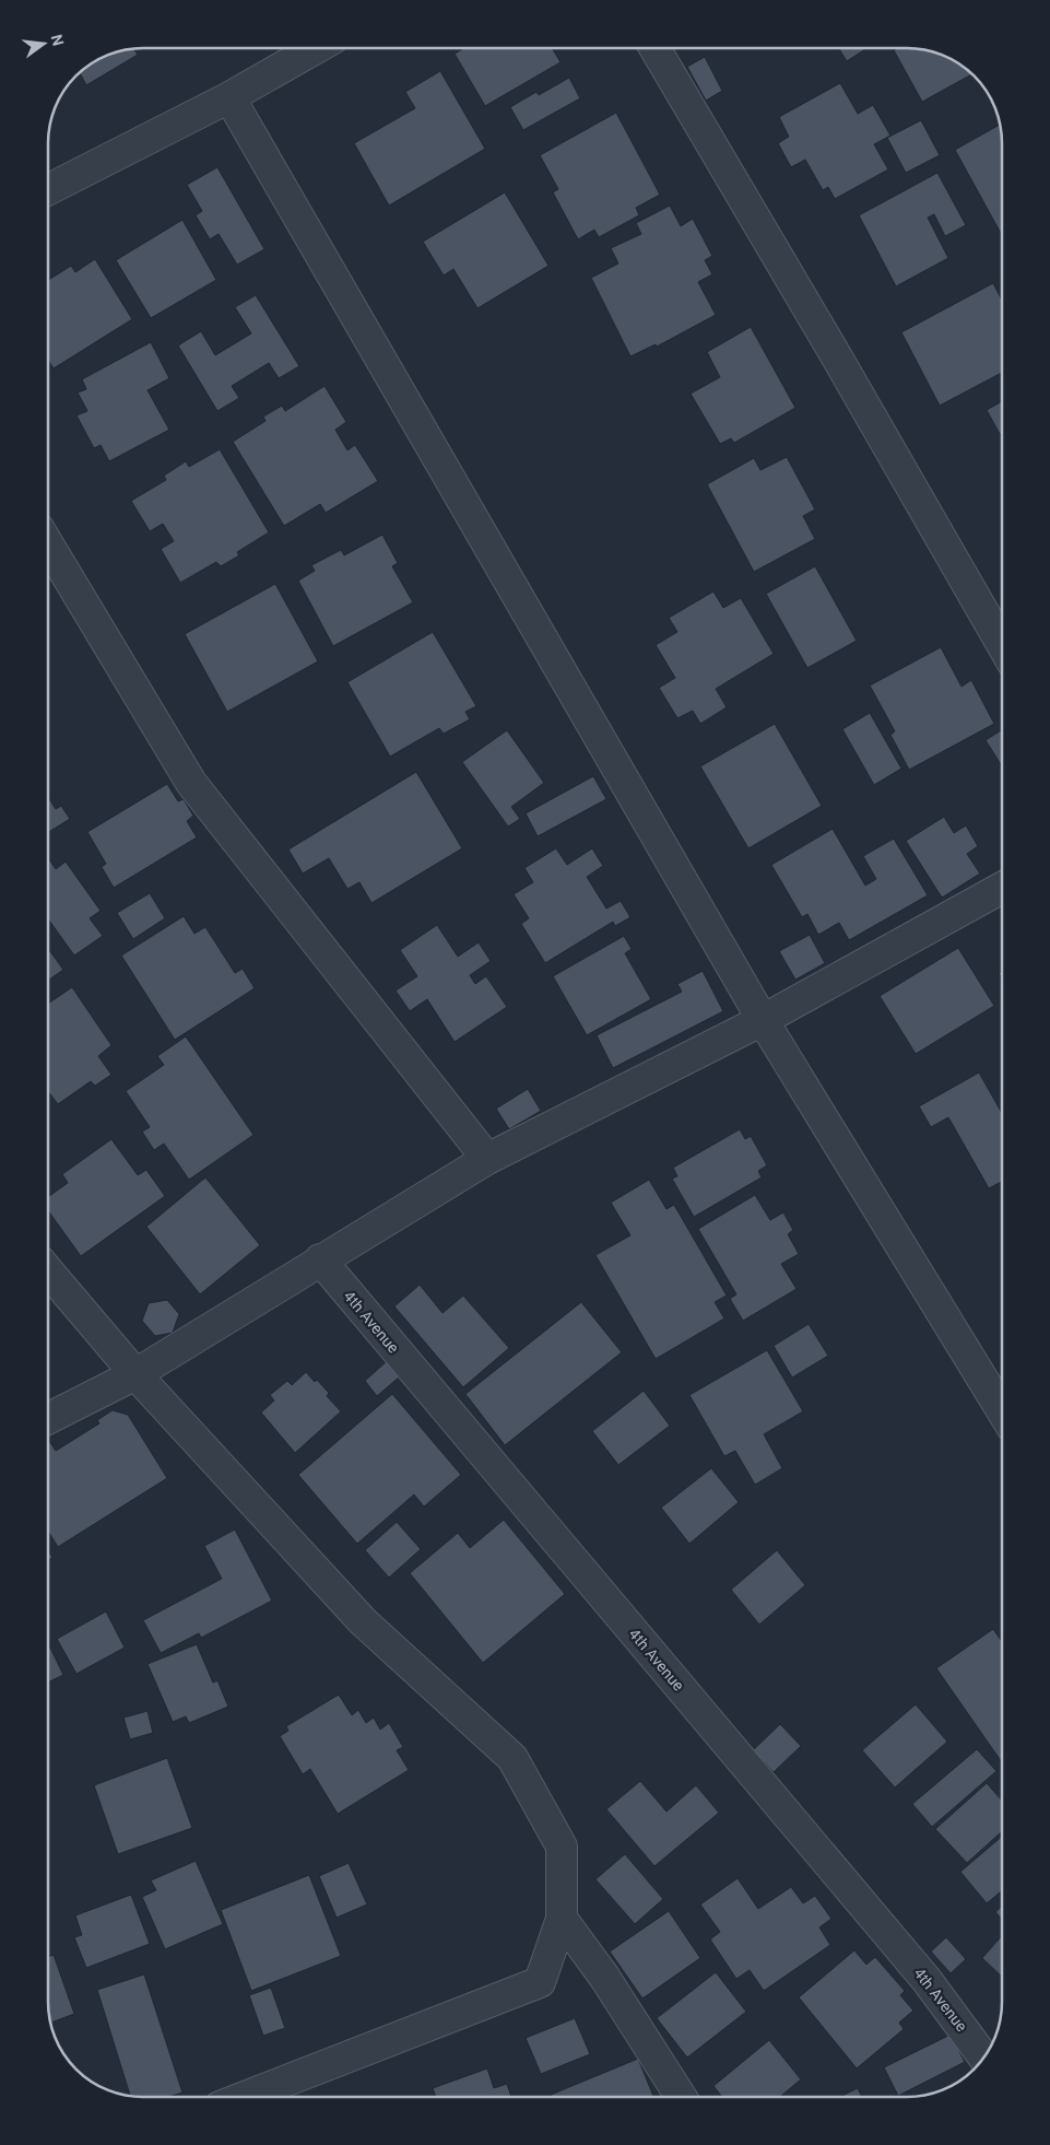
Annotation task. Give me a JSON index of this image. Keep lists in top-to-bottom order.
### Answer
{
  "streets": {
    "street": ["4th Avenue"]
  },
  "north": "right"
}
